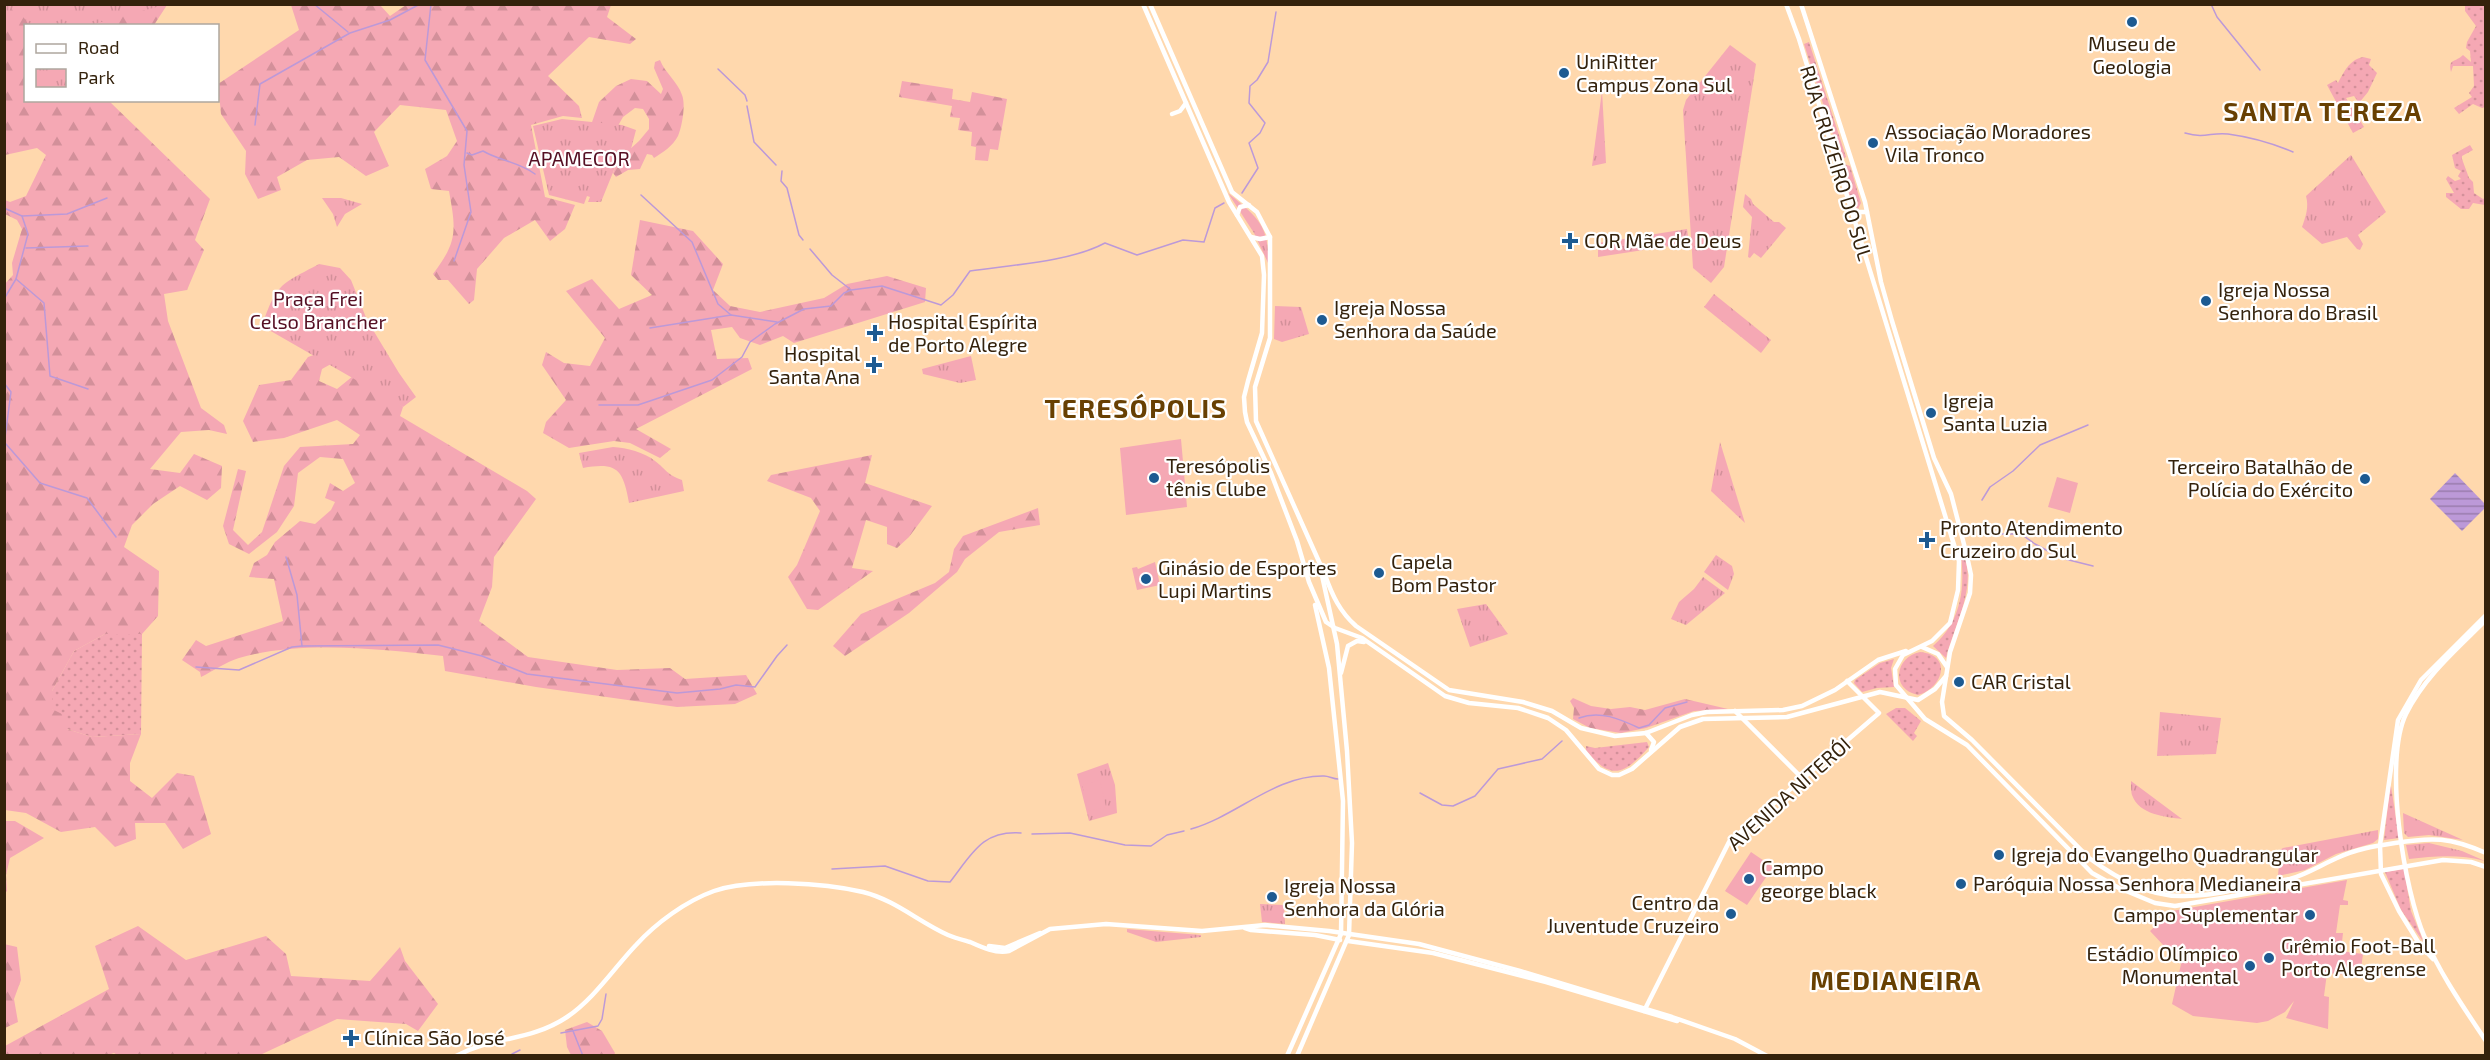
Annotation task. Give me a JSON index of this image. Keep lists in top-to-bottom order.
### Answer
{
  "streets": {
    "main road": ["RUA CRUZEIRO DO SUL", "AVENIDA NITERÓI"]
  },
  "districts": ["SANTA TEREZA", "TERESÓPOLIS", "MEDIANEIRA"],
  "parks": ["APAMECOR", "Praça Frei Celso Brancher"],
  "places": {
    "other": [
      "Museu de Geologia",
      "UniRitter Campus Zona Sul",
      "Associação Moradores Vila Tronco",
      "Igreja Nossa Senhora do Brasil",
      "Igreja Nossa Senhora da Saúde",
      "Igreja Santa Luzia",
      "Teresópolis tênis Clube",
      "Terceiro Batalhão de Polícia do Exército",
      "Capela Bom Pastor",
      "Ginásio de Esportes Lupi Martins",
      "CAR Cristal",
      "Igreja do Evangelho Quadrangular",
      "Campo george black",
      "Paróquia Nossa Senhora Medianeira",
      "Igreja Nossa Senhora da Glória",
      "Centro da Juventude Cruzeiro",
      "Campo Suplementar",
      "Grêmio Foot-Ball Porto Alegrense",
      "Estádio Olímpico Monumental"
    ],
    "health": [
      "COR Mãe de Deus",
      "Hospital Espírita de Porto Alegre",
      "Hospital Santa Ana",
      "Pronto Atendimento Cruzeiro do Sul",
      "Clínica São José"
    ]
  },
  "legend": ["Road", "Park"]
}
